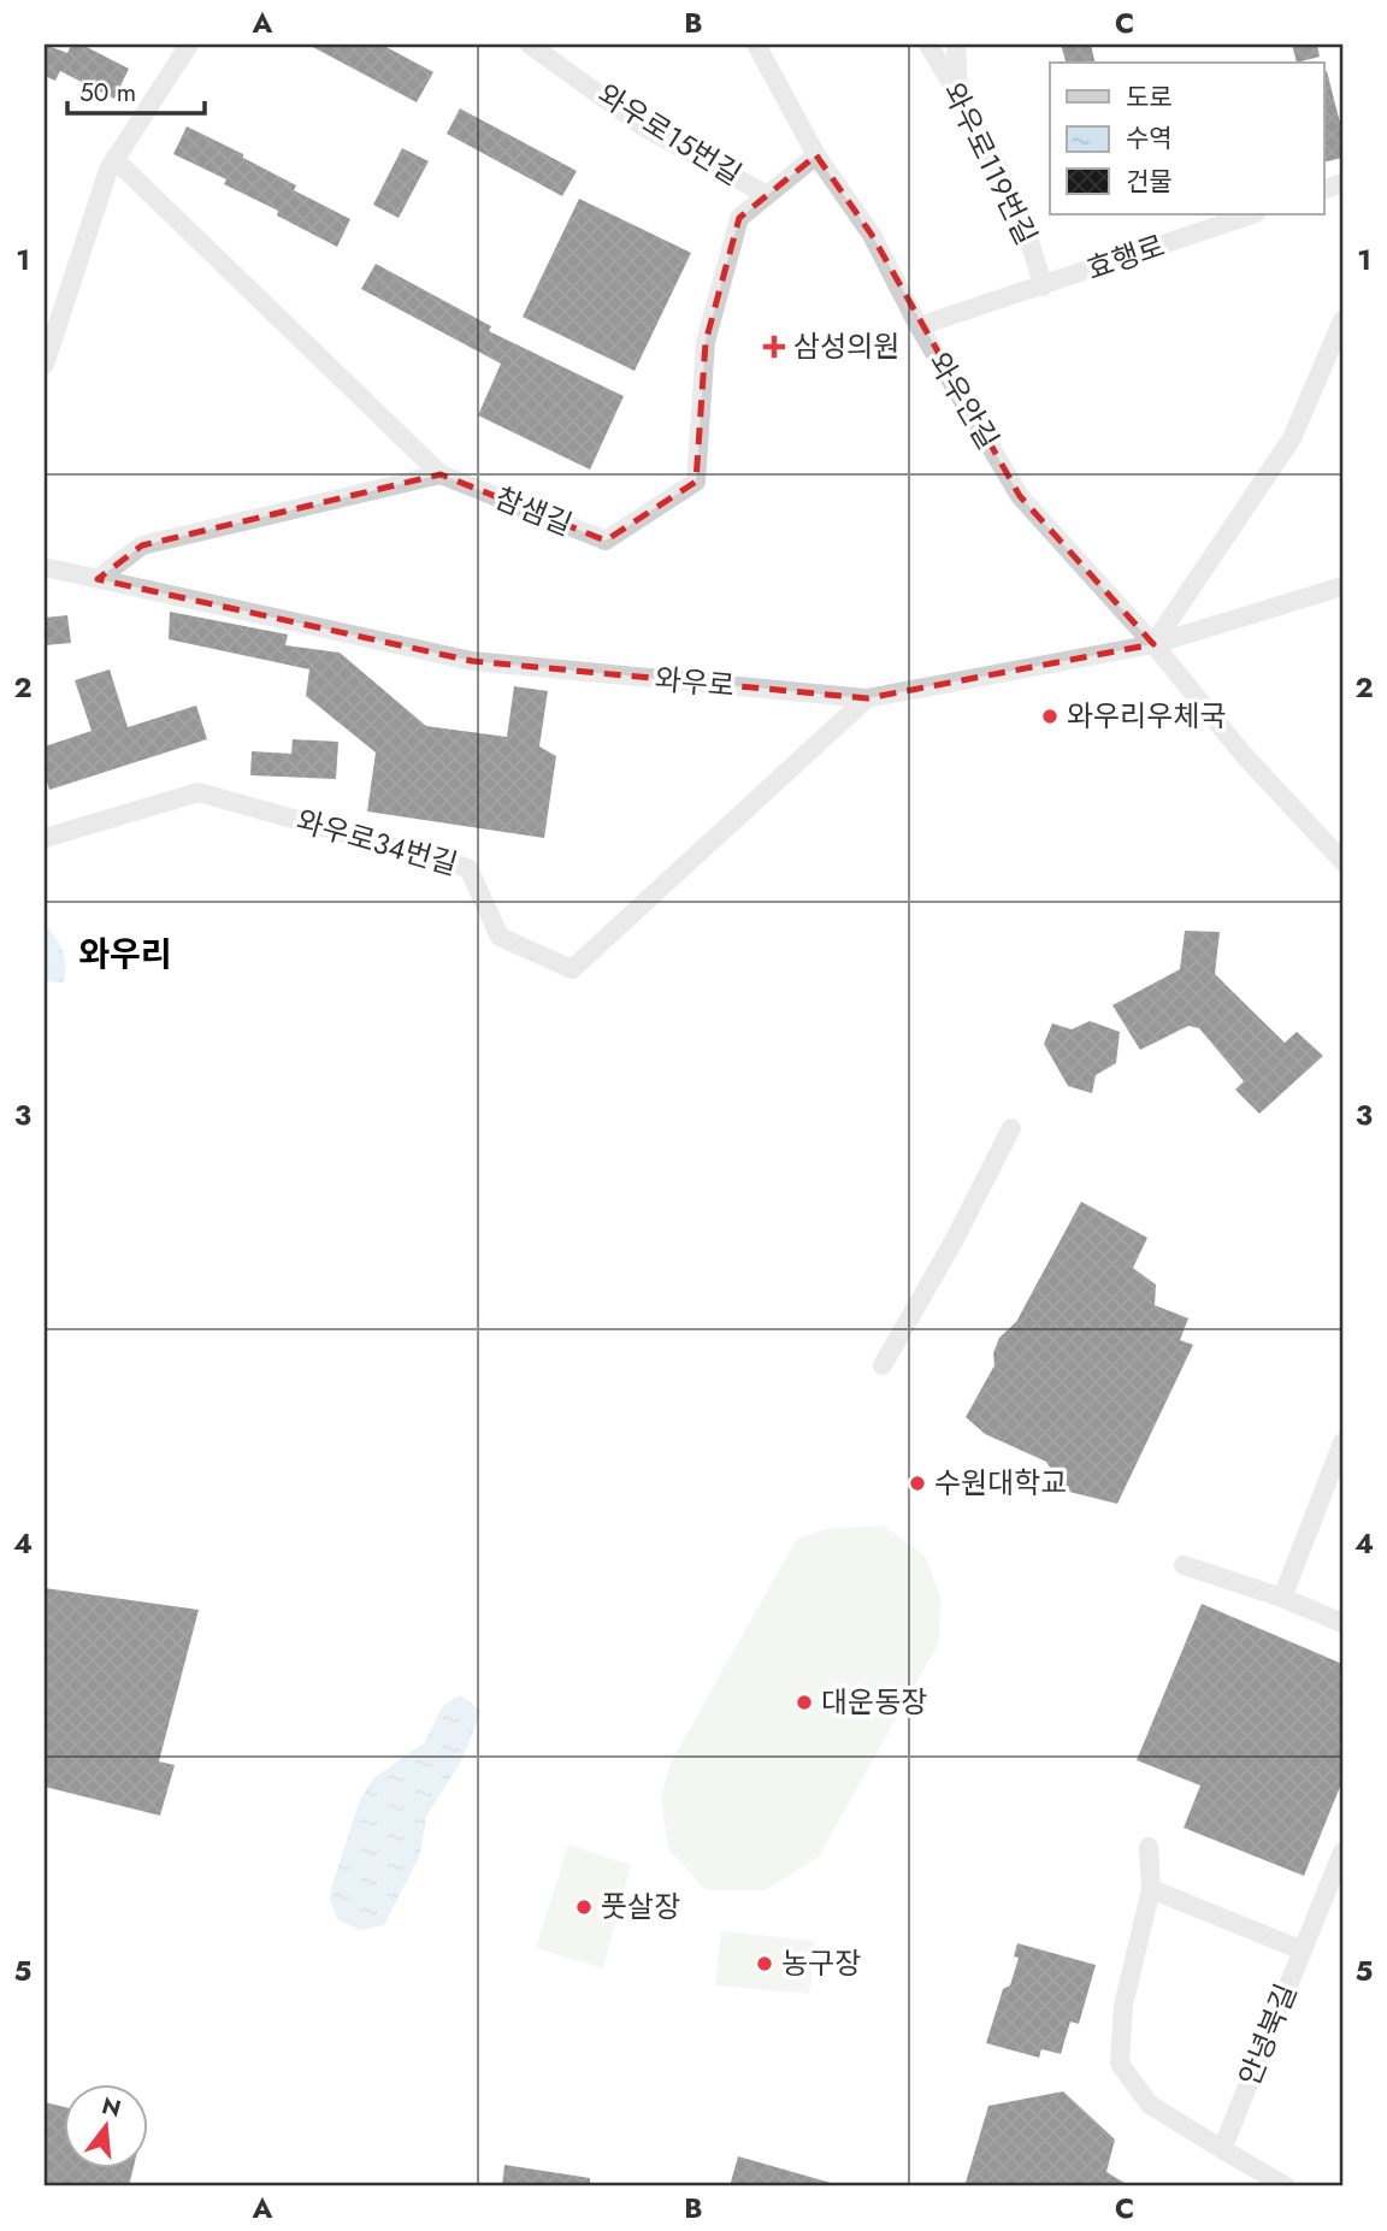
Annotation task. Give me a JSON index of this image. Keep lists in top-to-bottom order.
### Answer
{
  "streets": {
    "street": [
      "와우로15번길",
      "와우로119번길",
      "효행로",
      "와우안길",
      "참샘길",
      "와우로",
      "와우로34번길",
      "안녕북길"
    ]
  },
  "crossings": [
    ["와우로15번길", "참샘길"],
    ["와우로119번길", "효행로"],
    ["효행로", "와우안길"],
    ["와우안길", "참샘길"],
    ["와우안길", "와우로"],
    ["와우로", "와우로34번길"]
  ],
  "districts": ["와우리"],
  "places": {
    "health": ["삼성의원"],
    "other": [
      "와우리우체국",
      "수원대학교",
      "대운동장",
      "풋살장",
      "농구장"
    ]
  },
  "legend": ["도로", "수역", "건물"],
  "scale_bar": "50 m",
  "north": "top",
  "grid": {
    "columns": ["A", "B", "C"],
    "rows": [
      "1",
      "2",
      "3",
      "4",
      "5"
    ]
  }
}
